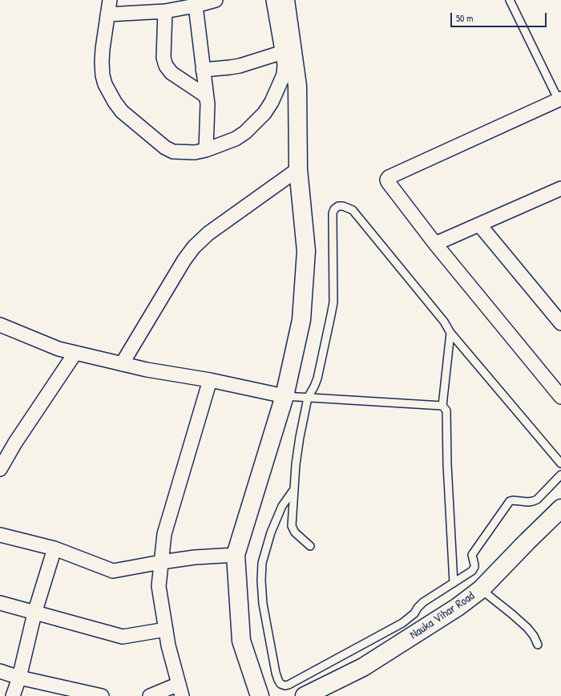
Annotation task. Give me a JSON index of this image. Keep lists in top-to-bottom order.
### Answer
{
  "streets": {
    "street": ["Nauka Vihar Road"]
  },
  "scale_bar": "50 m"
}
